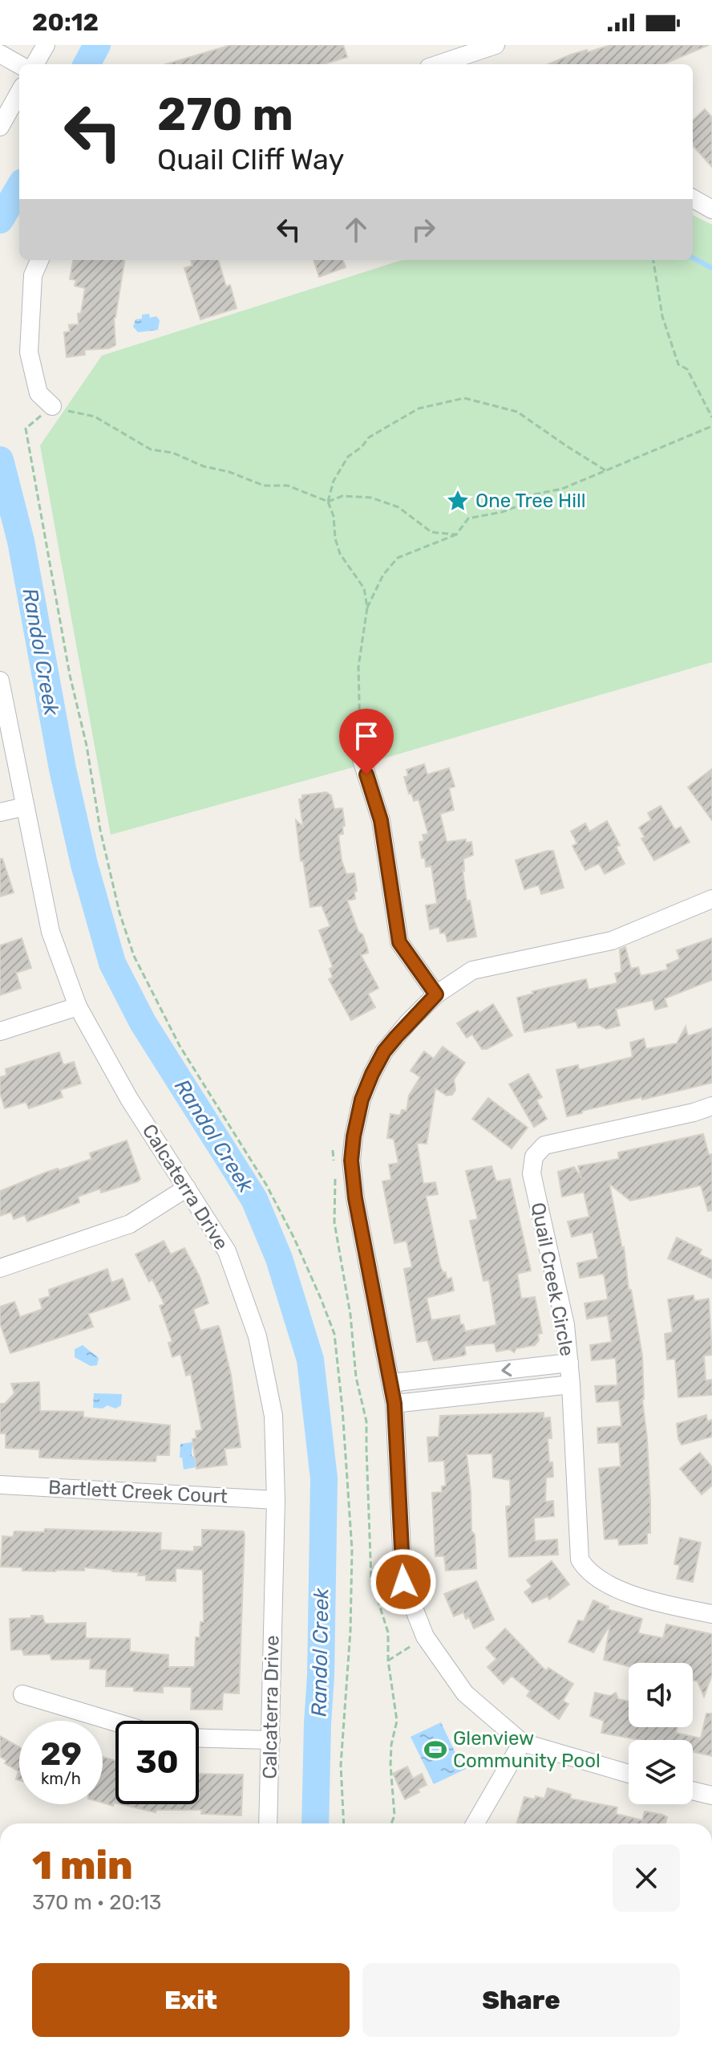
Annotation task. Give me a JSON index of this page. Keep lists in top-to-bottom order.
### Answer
{
  "streets": {
    "street": ["Calcaterra Drive", "Quail Creek Circle", "Bartlett Creek Court"]
  },
  "crossings": [
    ["Calcaterra Drive", "Bartlett Creek Court"]
  ],
  "water": ["Randol Creek"],
  "places": {
    "place": ["One Tree Hill"],
    "sports": ["Glenview Community Pool"]
  },
  "page": {
    "status": "20:12",
    "turn": ["270 m", "Quail Cliff Way"],
    "speed": "29 km/h",
    "limit": "30",
    "heading": ["1 min", "370 m · 20:13"],
    "buttons": ["Exit", "Share"]
  }
}
